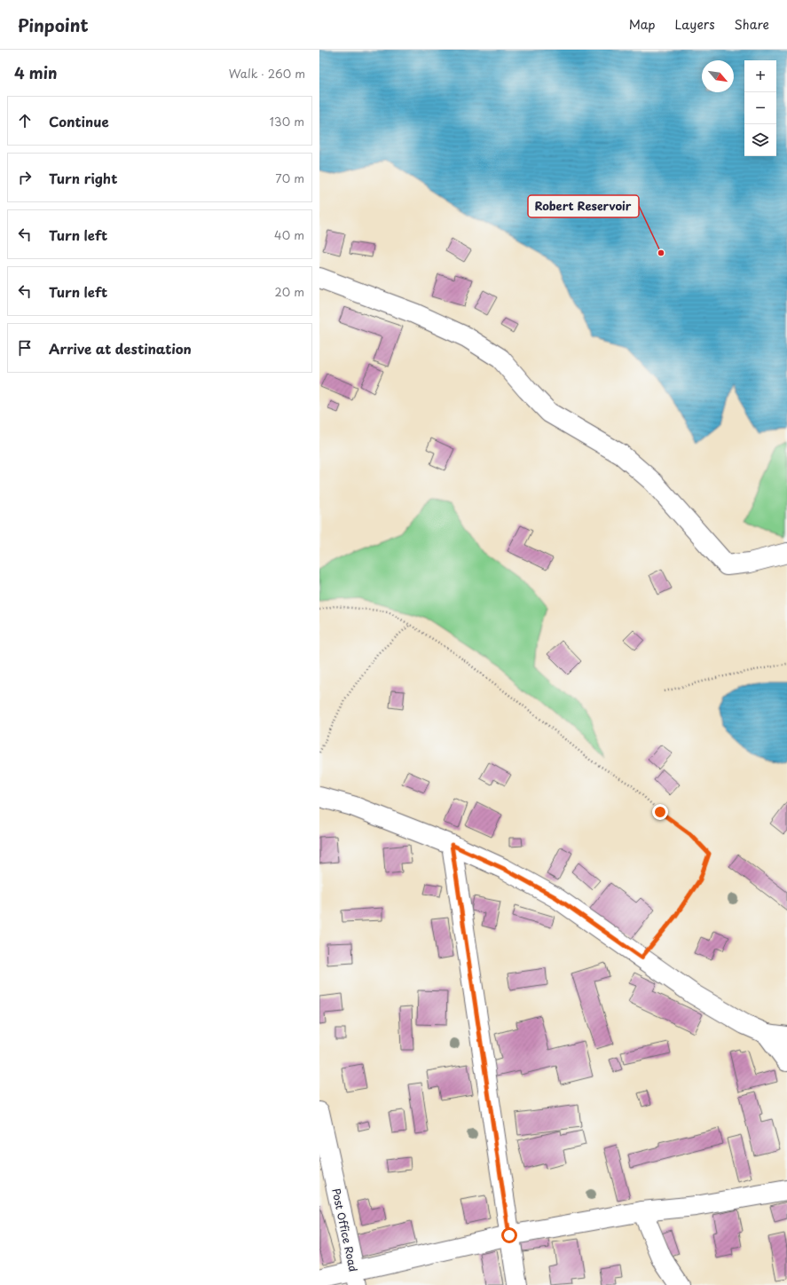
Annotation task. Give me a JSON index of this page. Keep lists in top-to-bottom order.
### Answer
{
  "streets": {
    "street": ["Post Office Road"]
  },
  "places": ["Robert Reservoir"],
  "north": "bottom right",
  "page": {
    "header": "Pinpoint",
    "nav": ["Map", "Layers", "Share"],
    "heading": ["4 min", "Walk · 260 m"],
    "map_buttons": ["+", "−"],
    "list": [
      ["Continue", "130 m"],
      ["Turn right", "70 m"],
      ["Turn left", "40 m"],
      ["Turn left", "20 m"],
      "Arrive at destination"
    ]
  }
}
